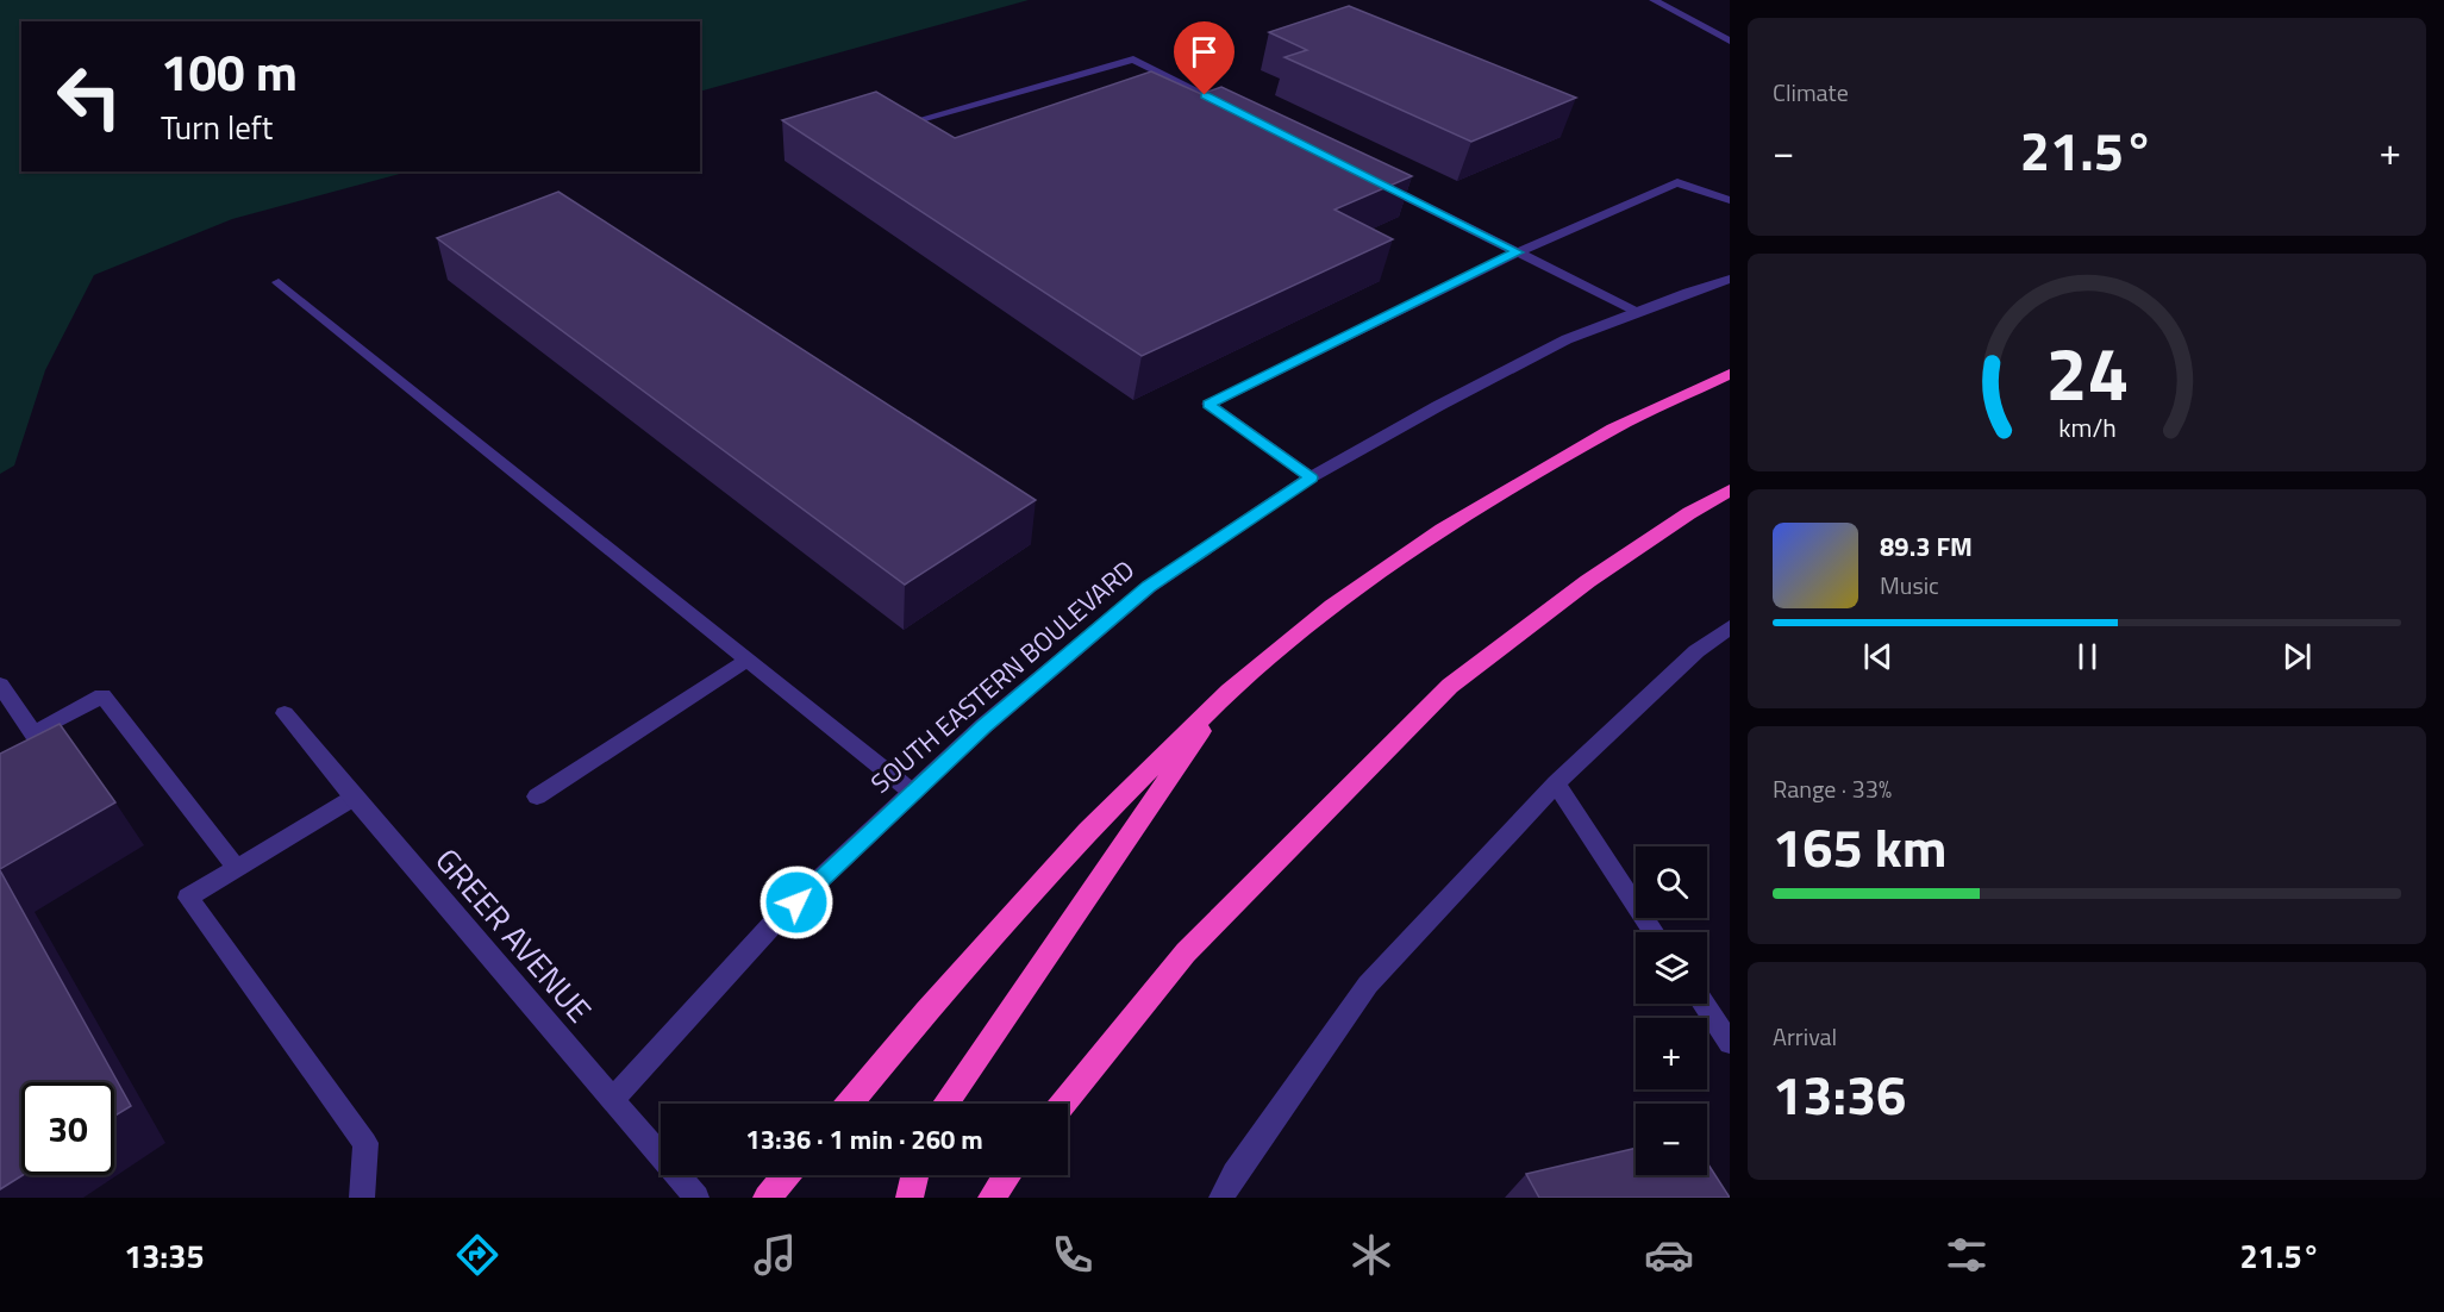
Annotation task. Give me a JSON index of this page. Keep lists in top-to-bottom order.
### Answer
{
  "streets": {
    "street": ["SOUTH EASTERN BOULEVARD", "GREER AVENUE"]
  },
  "crossings": [
    ["SOUTH EASTERN BOULEVARD", "GREER AVENUE"]
  ],
  "page": {
    "tile": [
      "Climate",
      ["Range · 33%", "165 km"],
      ["Arrival", "13:36"]
    ],
    "turn": ["100 m", "Turn left"],
    "heat": ["−", "21.5°", "+"],
    "song": ["89.3 FM", "Music"],
    "map_buttons": ["+", "−"],
    "limit": "30",
    "trip": "13:36 · 1 min · 260 m",
    "tabs": ["13:35", "21.5°"],
    "gauge": ["24", "km/h"]
  }
}
